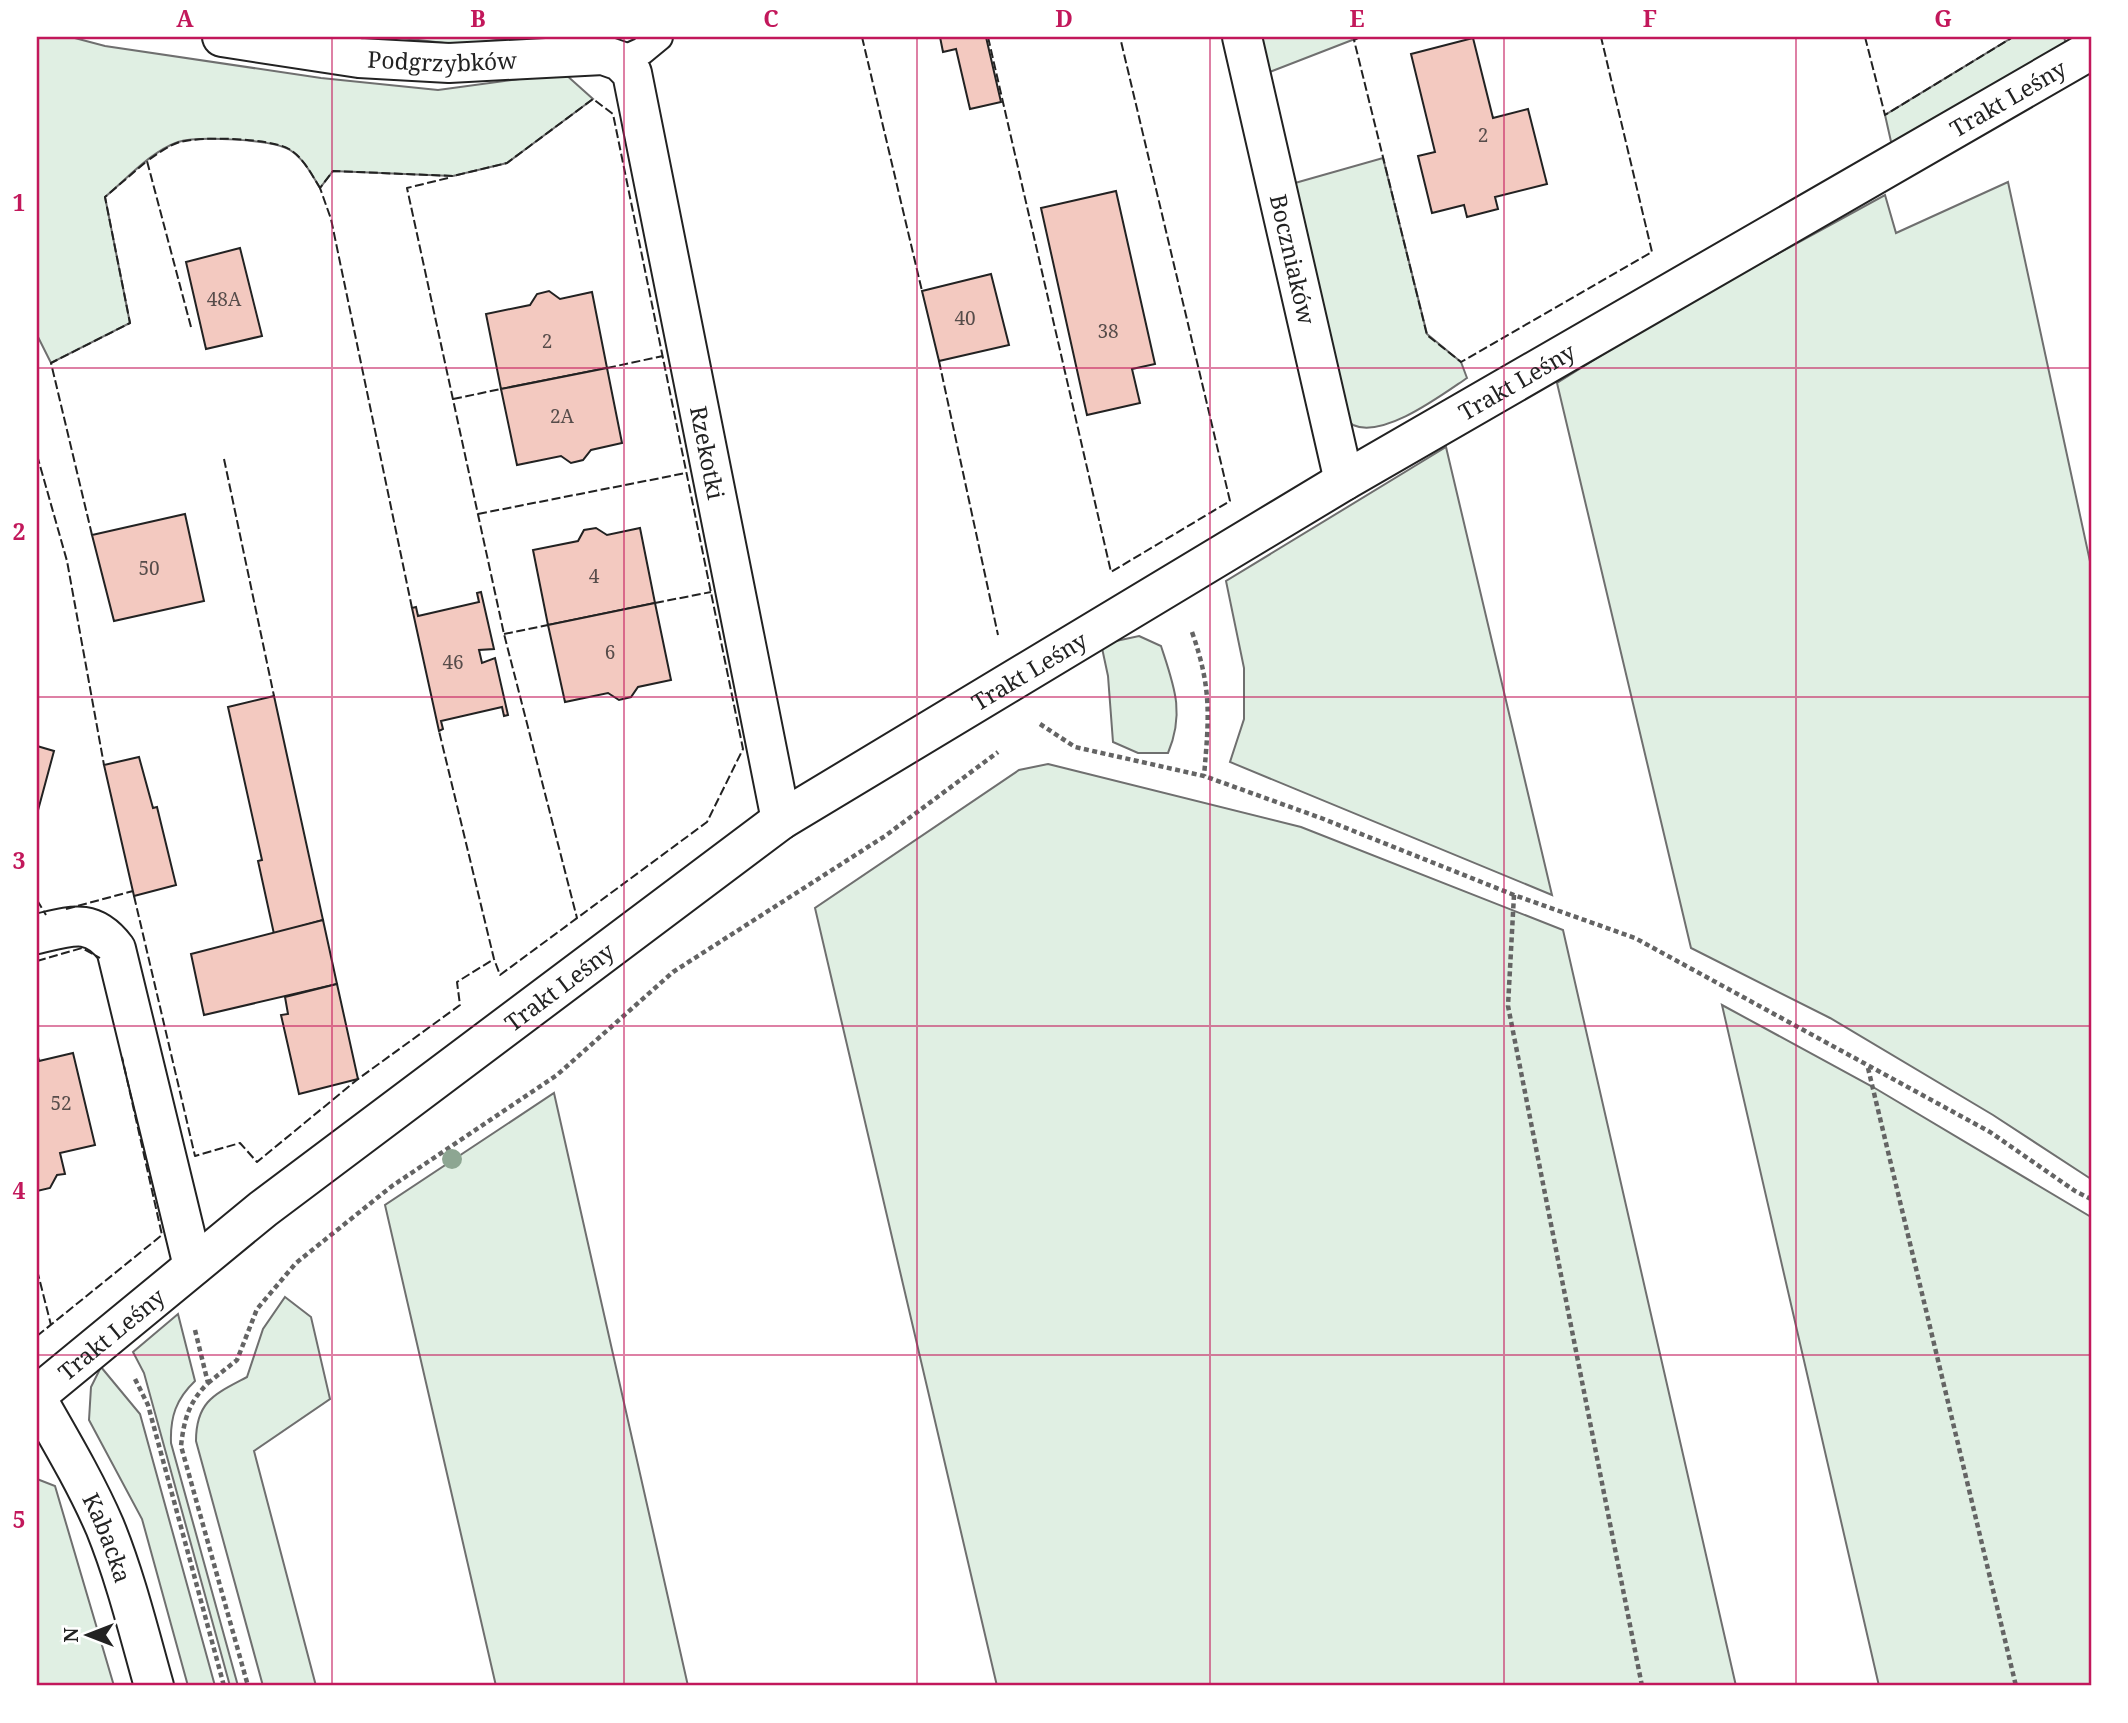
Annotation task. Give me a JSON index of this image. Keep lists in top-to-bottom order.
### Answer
{
  "streets": {
    "street": [
      "Podgrzybków",
      "Trakt Leśny",
      "Boczniaków",
      "Rzekotki",
      "Kabacka"
    ]
  },
  "crossings": [
    ["Podgrzybków", "Rzekotki"],
    ["Trakt Leśny", "Boczniaków"],
    ["Trakt Leśny", "Rzekotki"],
    ["Trakt Leśny", "Kabacka"]
  ],
  "house_numbers": [
    "2",
    "48A",
    "40",
    "38",
    "2",
    "2A",
    "50",
    "4",
    "6",
    "46",
    "52"
  ],
  "north": "left",
  "grid": {
    "columns": [
      "A",
      "B",
      "C",
      "D",
      "E",
      "F",
      "G"
    ],
    "rows": [
      "1",
      "2",
      "3",
      "4",
      "5"
    ]
  }
}
